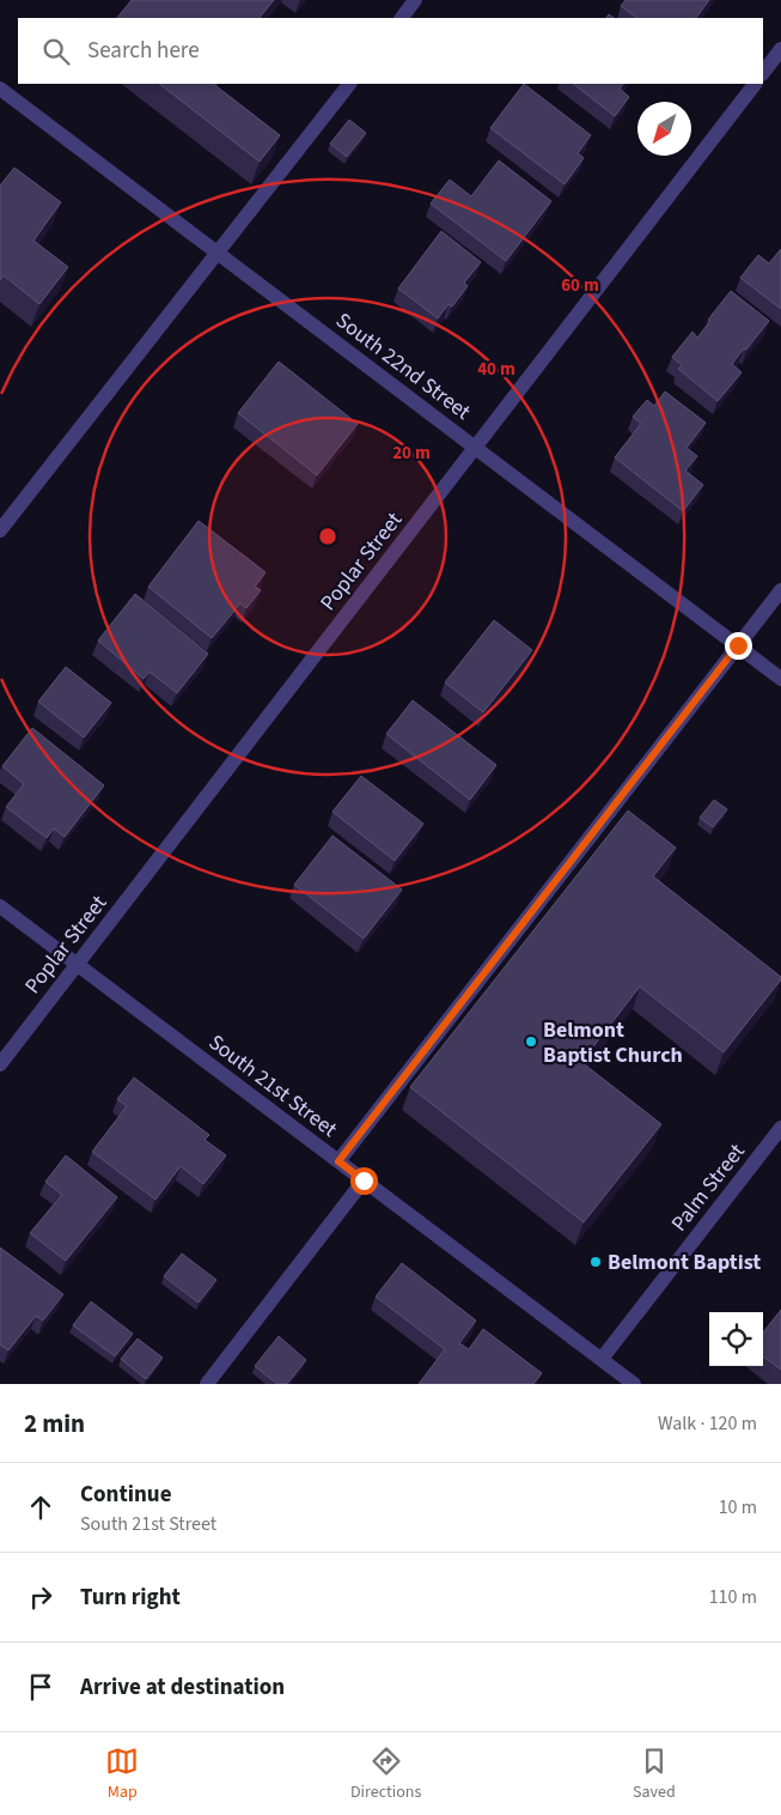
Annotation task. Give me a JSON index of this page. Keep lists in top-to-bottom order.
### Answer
{
  "streets": {
    "street": [
      "South 22nd Street",
      "Poplar Street",
      "South 21st Street",
      "Palm Street"
    ]
  },
  "crossings": [
    ["South 22nd Street", "Poplar Street"],
    ["Poplar Street", "South 21st Street"],
    ["South 21st Street", "Palm Street"]
  ],
  "places": ["Belmont Baptist Church", "Belmont Baptist"],
  "north": "bottom left",
  "page": {
    "search": "Search here",
    "heading": ["2 min", "Walk · 120 m"],
    "list": [
      ["Continue", "South 21st Street", "10 m"],
      ["Turn right", "110 m"],
      "Arrive at destination"
    ],
    "nav": ["Map", "Directions", "Saved"]
  },
  "rings": ["60 m", "40 m", "20 m"]
}
